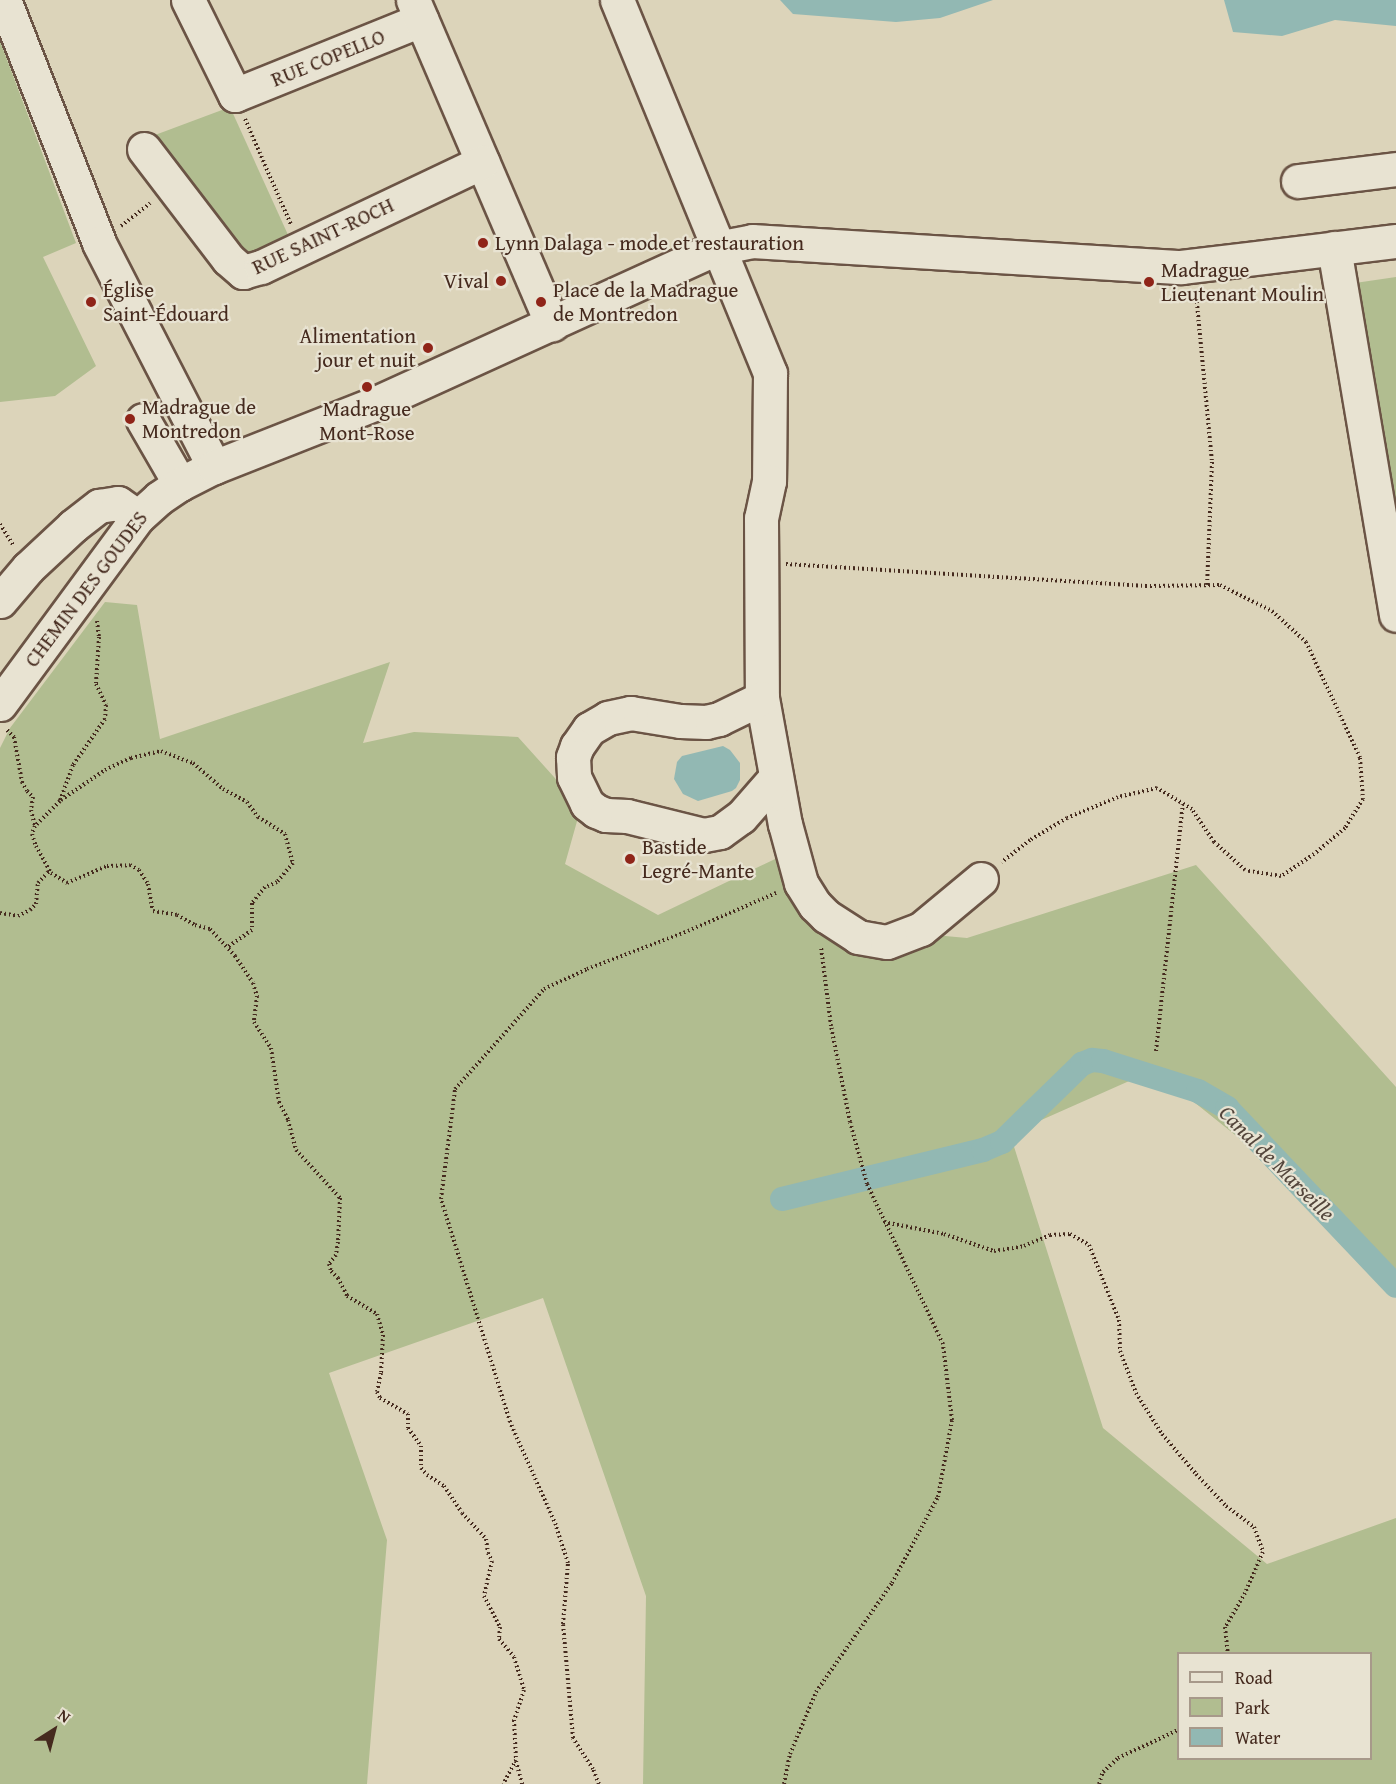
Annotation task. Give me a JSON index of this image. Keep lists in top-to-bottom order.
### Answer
{
  "streets": {
    "street": ["RUE COPELLO", "RUE SAINT-ROCH", "CHEMIN DES GOUDES"]
  },
  "water": ["Canal de Marseille"],
  "places": [
    "Lynn Dalaga - mode et restauration",
    "Vival",
    "Madrague Lieutenant Moulin",
    "Église Saint-Édouard",
    "Place de la Madrague de Montredon",
    "Alimentation jour et nuit",
    "Madrague Mont-Rose",
    "Madrague de Montredon",
    "Bastide Legré-Mante"
  ],
  "legend": ["Road", "Park", "Water"],
  "north": "top right"
}
